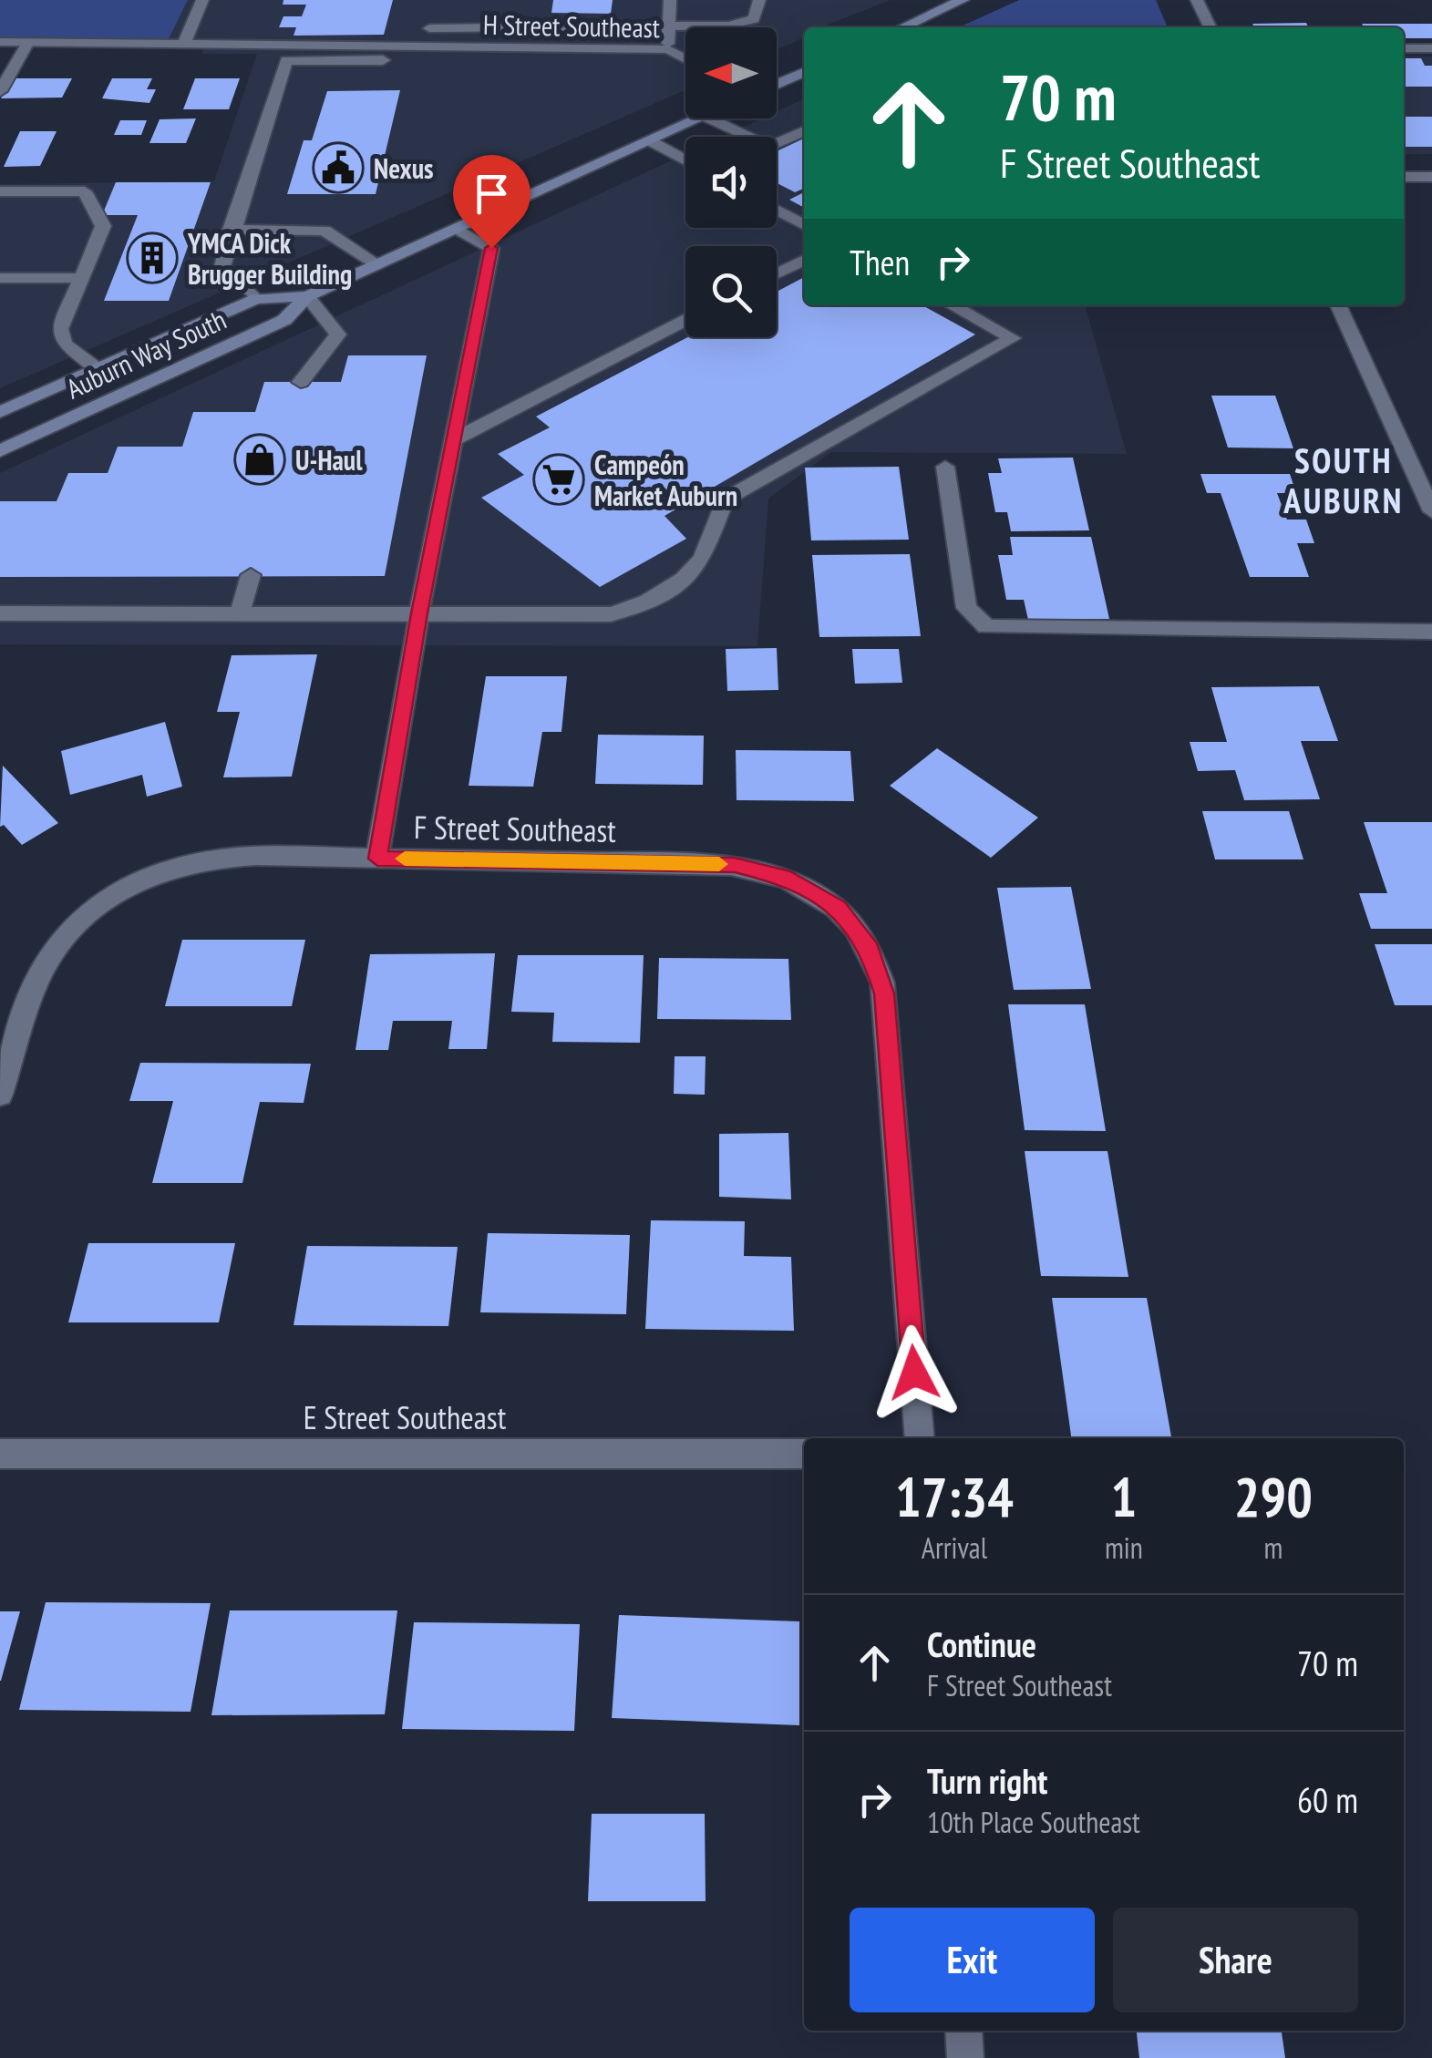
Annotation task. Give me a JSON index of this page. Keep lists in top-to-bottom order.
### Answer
{
  "streets": {
    "main road": ["Auburn Way South"],
    "street": ["H Street Southeast", "F Street Southeast", "E Street Southeast"]
  },
  "districts": ["SOUTH AUBURN"],
  "places": {
    "public building": ["Nexus"],
    "building": ["YMCA Dick Brugger Building"],
    "shop": ["U-Haul"],
    "supermarket": ["Campeón Market Auburn"]
  },
  "north": "left",
  "page": {
    "turn": ["70 m", "F Street Southeast"],
    "then": "Then",
    "eta": [
      "17:34",
      "Arrival",
      "1",
      "min",
      "290",
      "m"
    ],
    "list": [
      {
        "name": "Continue",
        "note": "F Street Southeast",
        "value": "70 m"
      },
      {
        "name": "Turn right",
        "note": "10th Place Southeast",
        "value": "60 m"
      }
    ],
    "buttons": ["Exit", "Share"]
  }
}
